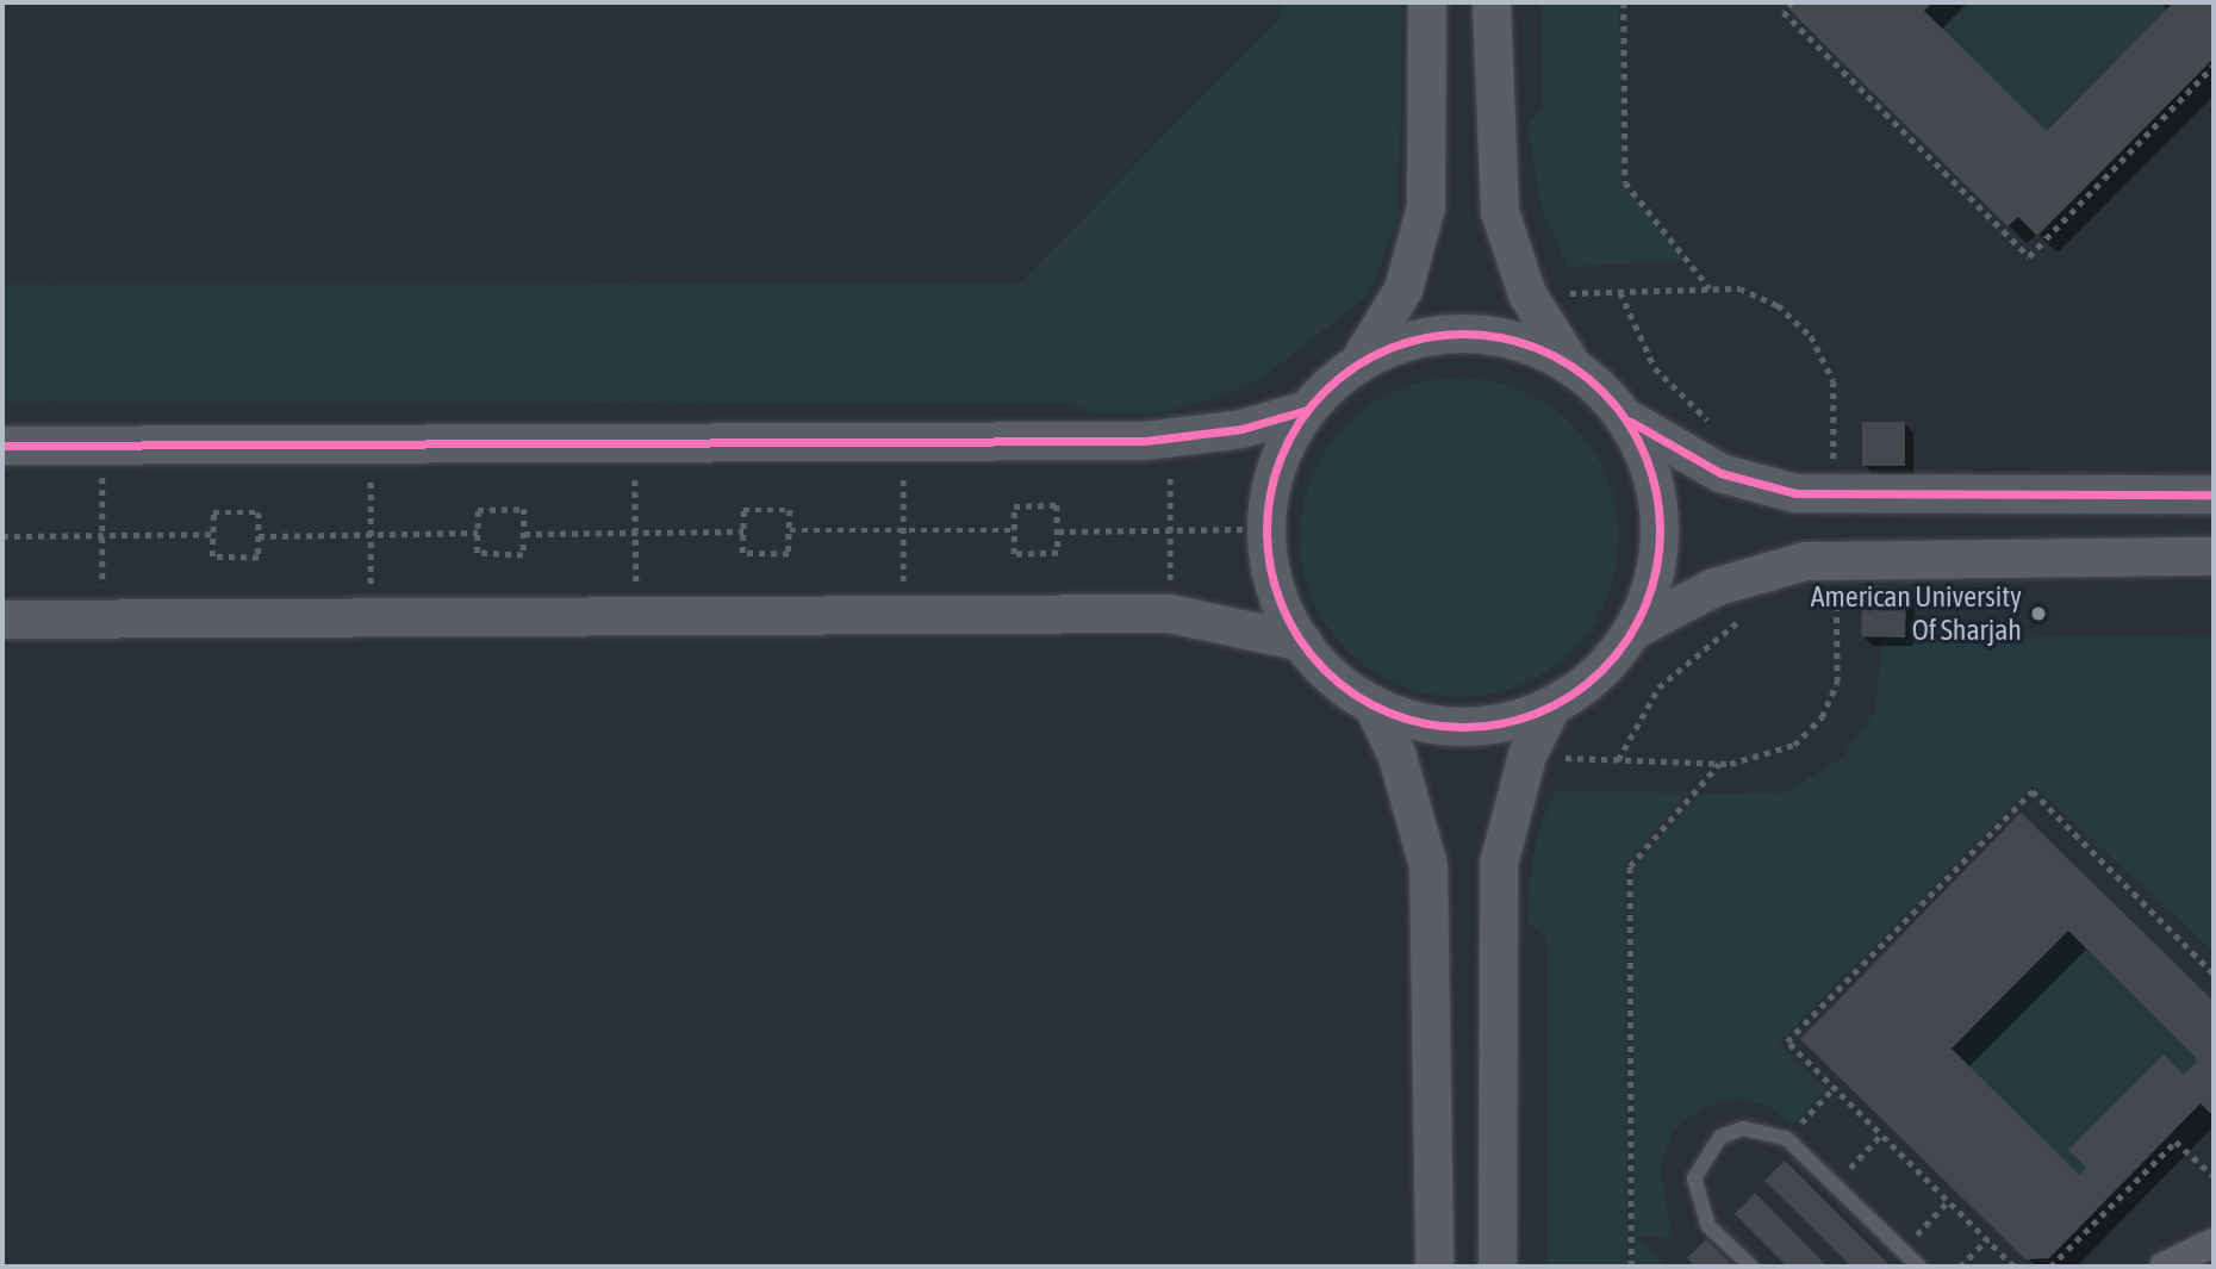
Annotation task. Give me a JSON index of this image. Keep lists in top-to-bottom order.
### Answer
{
  "places": ["American University Of Sharjah"]
}
